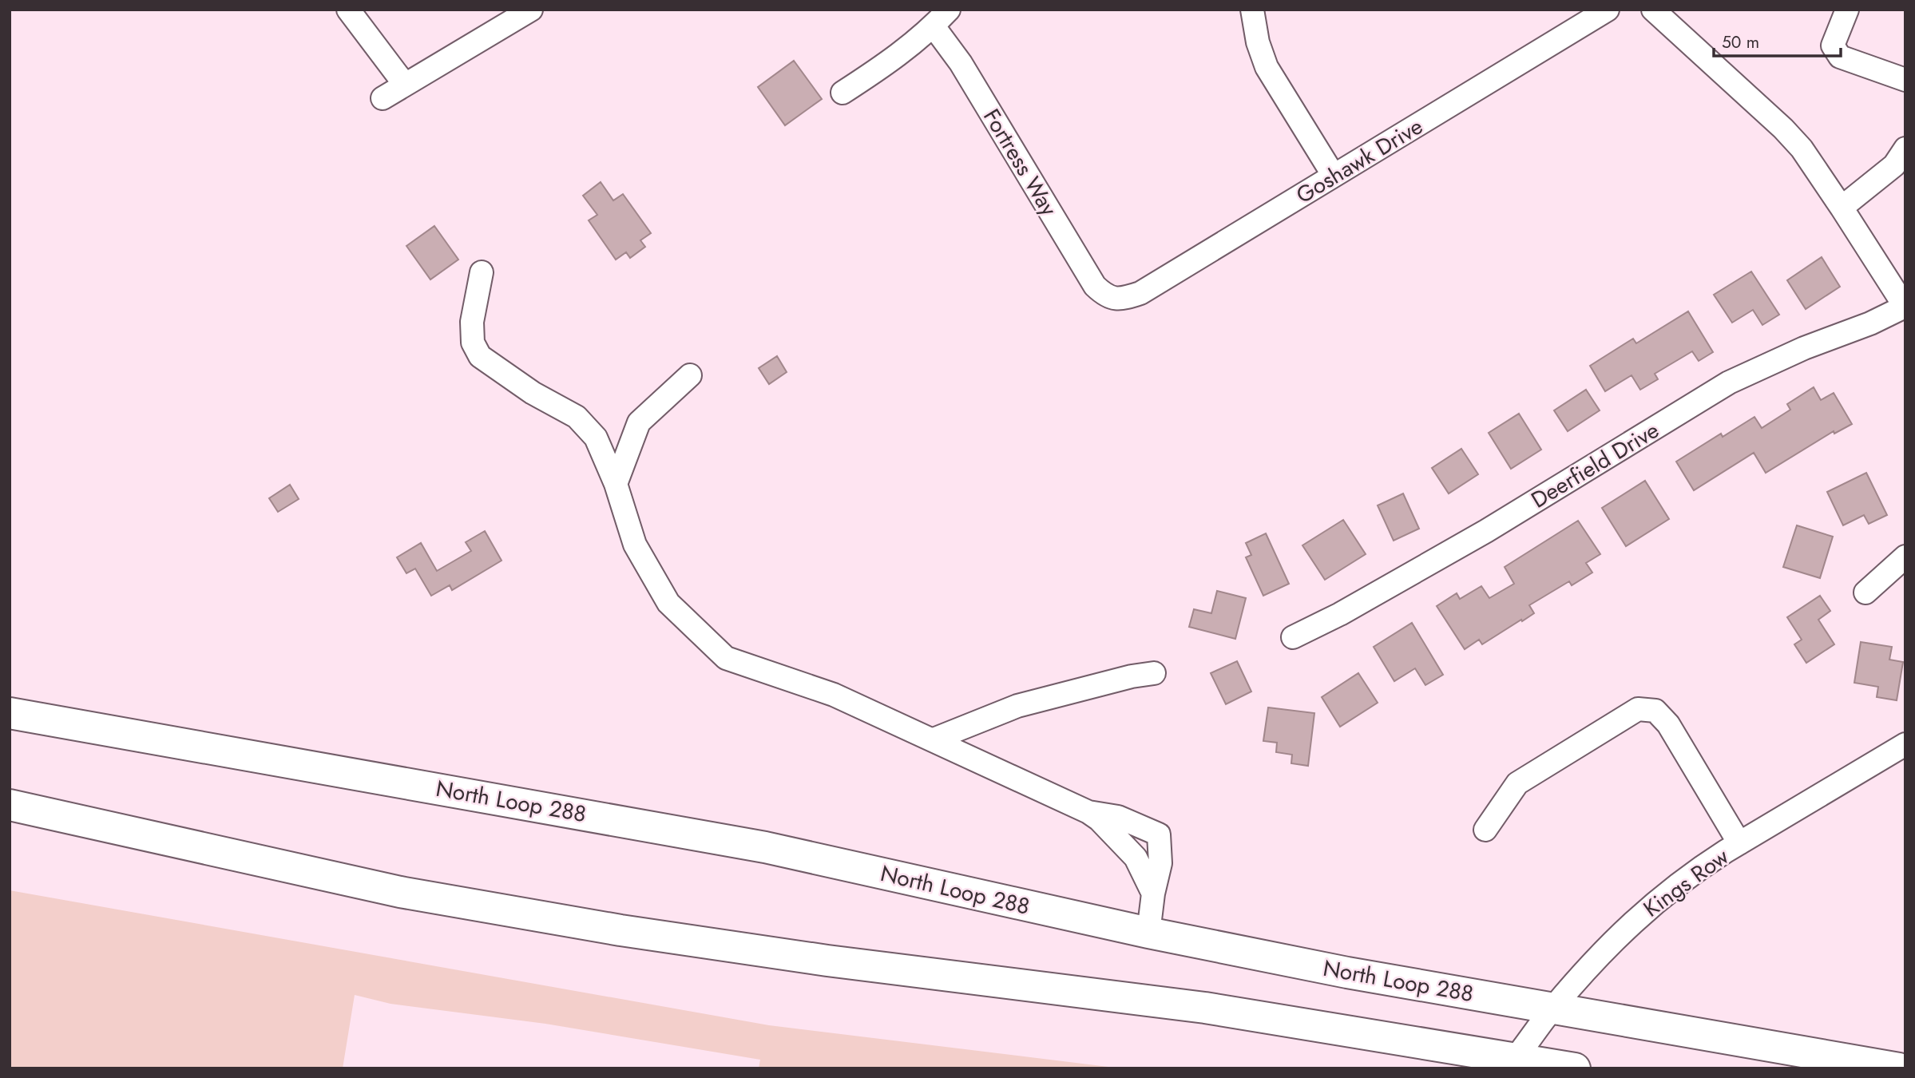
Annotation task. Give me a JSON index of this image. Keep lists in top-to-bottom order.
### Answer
{
  "streets": {
    "highway": ["North Loop 288"],
    "street": [
      "Goshawk Drive",
      "Fortress Way",
      "Deerfield Drive",
      "Kings Row"
    ]
  },
  "crossings": [
    ["Goshawk Drive", "Fortress Way"],
    ["North Loop 288", "Kings Row"]
  ],
  "scale_bar": "50 m"
}
